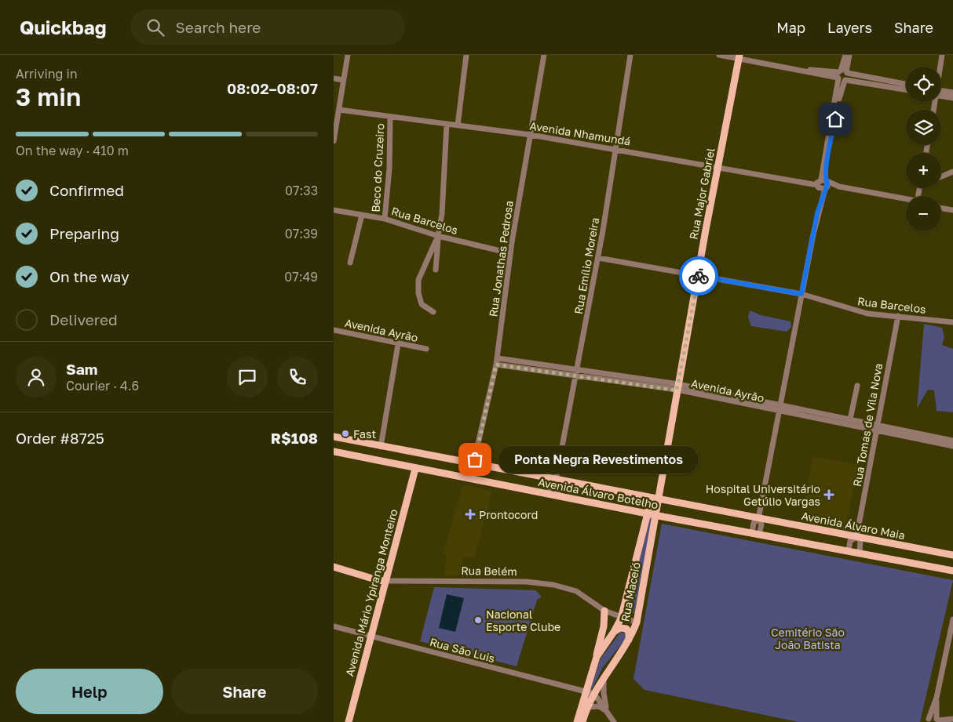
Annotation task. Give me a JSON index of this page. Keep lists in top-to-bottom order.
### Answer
{
  "streets": {
    "main road": [
      "Rua Major Gabriel",
      "Avenida Álvaro Botelho",
      "Avenida Álvaro Maia",
      "Rua Belém",
      "Rua Maceió",
      "Avenida Mário Ypiranga Monteiro"
    ],
    "street": [
      "Avenida Nhamundá",
      "Beco do Cruzeiro",
      "Rua Barcelos",
      "Rua Jonathas Pedrosa",
      "Rua Emílio Moreira",
      "Avenida Ayrão",
      "Rua Tomas de Vila Nova",
      "Rua São Luis"
    ]
  },
  "crossings": [
    ["Avenida Nhamundá", "Beco do Cruzeiro"],
    ["Avenida Nhamundá", "Rua Major Gabriel"],
    ["Avenida Nhamundá", "Rua Jonathas Pedrosa"],
    ["Avenida Nhamundá", "Rua Emílio Moreira"],
    ["Beco do Cruzeiro", "Rua Barcelos"],
    ["Rua Major Gabriel", "Rua Barcelos"],
    ["Rua Major Gabriel", "Avenida Ayrão"],
    ["Rua Major Gabriel", "Avenida Álvaro Maia"],
    ["Rua Major Gabriel", "Rua Maceió"],
    ["Rua Barcelos", "Rua Jonathas Pedrosa"],
    ["Rua Barcelos", "Rua Emílio Moreira"],
    ["Rua Barcelos", "Rua Tomas de Vila Nova"],
    ["Rua Jonathas Pedrosa", "Avenida Ayrão"],
    ["Rua Jonathas Pedrosa", "Avenida Álvaro Maia"],
    ["Rua Emílio Moreira", "Avenida Ayrão"],
    ["Rua Emílio Moreira", "Avenida Álvaro Botelho"],
    ["Rua Emílio Moreira", "Avenida Álvaro Maia"],
    ["Avenida Ayrão", "Rua Tomas de Vila Nova"],
    ["Rua Tomas de Vila Nova", "Avenida Álvaro Botelho"],
    ["Rua Tomas de Vila Nova", "Avenida Álvaro Maia"],
    ["Avenida Álvaro Botelho", "Rua Maceió"],
    ["Avenida Álvaro Botelho", "Avenida Mário Ypiranga Monteiro"],
    ["Avenida Álvaro Maia", "Rua Maceió"],
    ["Rua Belém", "Rua Maceió"],
    ["Rua Belém", "Avenida Mário Ypiranga Monteiro"],
    ["Rua Maceió", "Rua São Luis"],
    ["Avenida Mário Ypiranga Monteiro", "Rua São Luis"]
  ],
  "parks": ["Cemitério São João Batista"],
  "places": {
    "other": ["Fast", "Ponta Negra Revestimentos", "Nacional Esporte Clube"],
    "health": ["Hospital Universitário Getúlio Vargas", "Prontocord"]
  },
  "page": {
    "header": "Quickbag",
    "search": "Search here",
    "nav": ["Map", "Layers", "Share"],
    "heading": ["3 min", "Arriving in", "08:02–08:07"],
    "panel": [
      "Sam",
      "Courier · 4.6",
      "Order #8725",
      "R$108"
    ],
    "map_buttons": ["+", "−"],
    "bar": "On the way · 410 m",
    "list": [
      ["Confirmed", "07:33"],
      ["Preparing", "07:39"],
      ["On the way", "07:49"],
      "Delivered"
    ],
    "bubble": "Ponta Negra Revestimentos",
    "buttons": ["Help", "Share"]
  }
}
